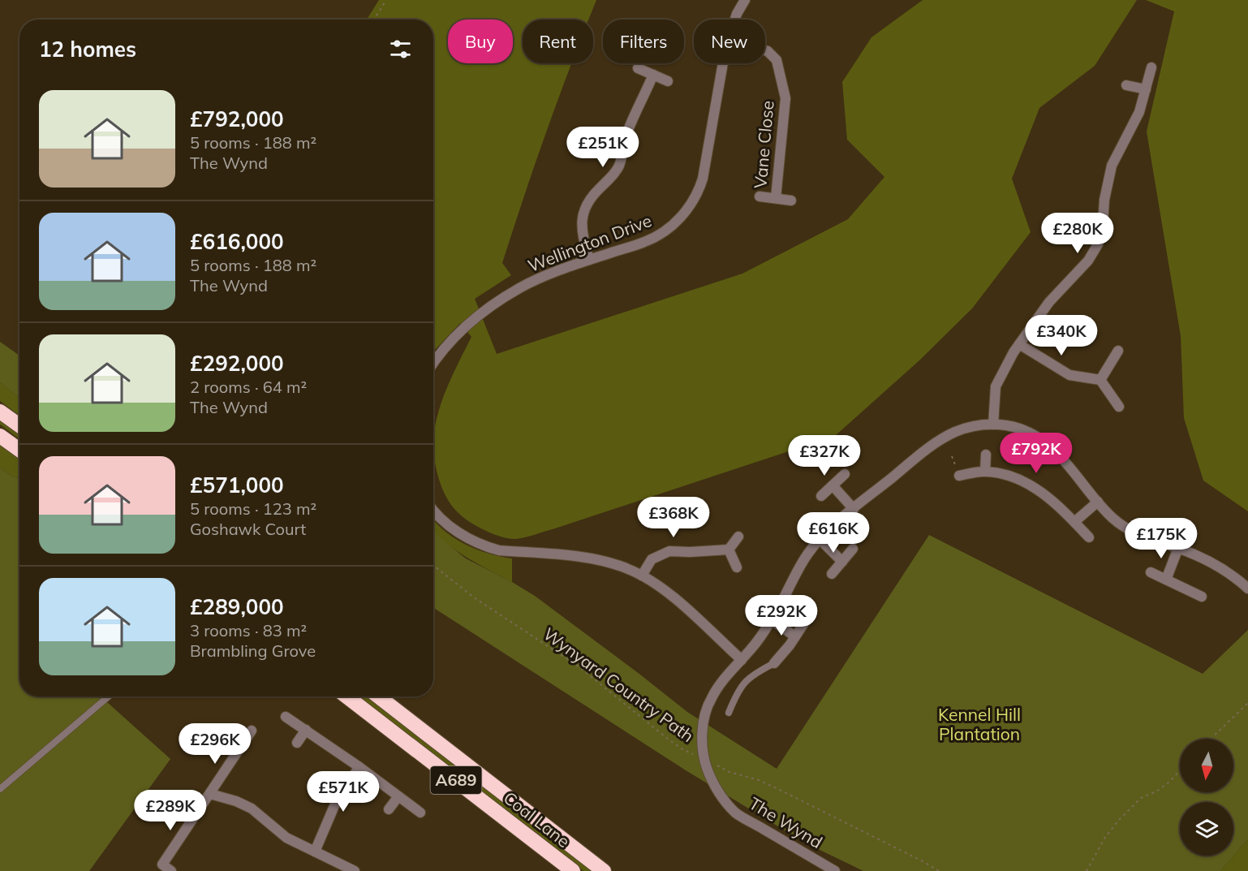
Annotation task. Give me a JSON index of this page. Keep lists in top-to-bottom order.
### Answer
{
  "streets": {
    "highway": ["A689", "Coal Lane"],
    "street": ["Vane Close", "Wellington Drive", "The Wynd"],
    "path": ["Wynyard Country Path"]
  },
  "crossings": [
    ["Wynyard Country Path", "The Wynd"]
  ],
  "parks": ["Kennel Hill Plantation"],
  "north": "bottom",
  "page": {
    "chip": [
      "Buy",
      "Rent",
      "Filters",
      "New"
    ],
    "heading": "12 homes",
    "list": [
      {
        "name": "£792,000",
        "note": "5 rooms · 188 m² · The Wynd"
      },
      {
        "name": "£616,000",
        "note": "5 rooms · 188 m² · The Wynd"
      },
      {
        "name": "£292,000",
        "note": "2 rooms · 64 m² · The Wynd"
      },
      {
        "name": "£571,000",
        "note": "5 rooms · 123 m² · Goshawk Court"
      },
      {
        "name": "£289,000",
        "note": "3 rooms · 83 m² · Brambling Grove"
      }
    ],
    "price": [
      "£251K",
      "£280K",
      "£340K",
      "£792K",
      "£327K",
      "£368K",
      "£616K",
      "£175K",
      "£292K",
      "£296K",
      "£571K",
      "£289K"
    ]
  }
}
